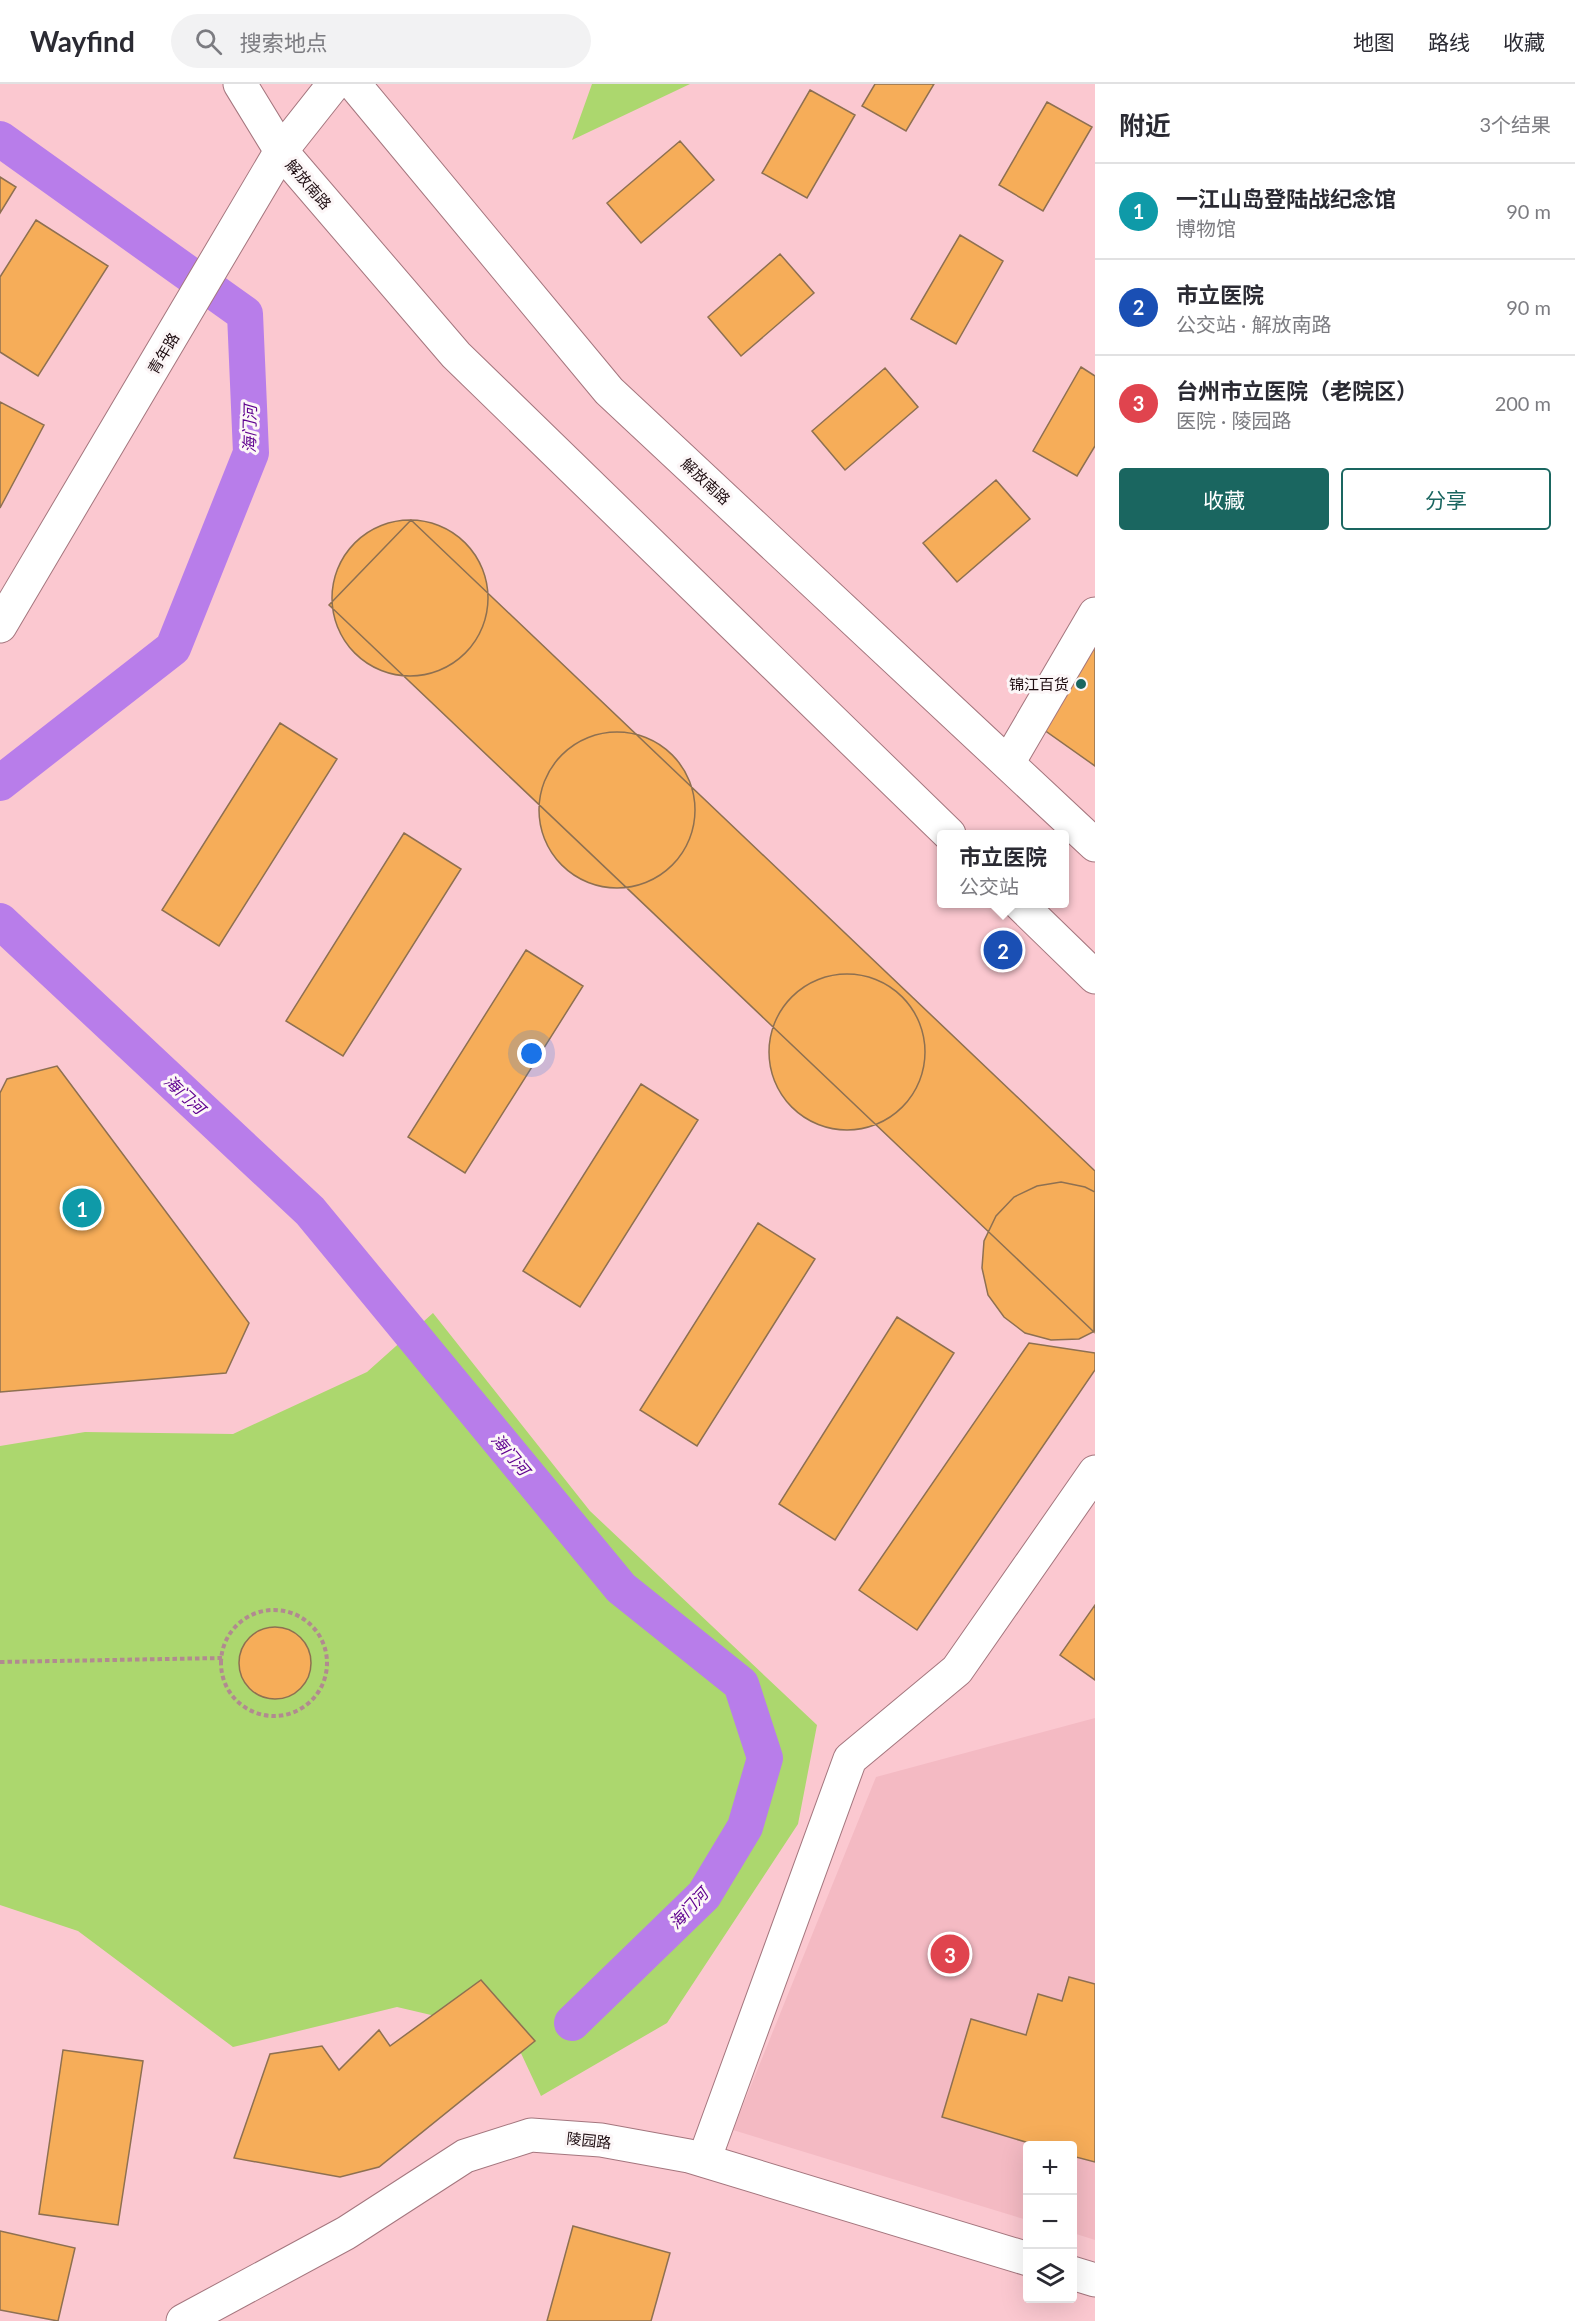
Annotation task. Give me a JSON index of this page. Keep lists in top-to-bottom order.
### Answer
{
  "streets": {
    "main road": ["解放南路", "青年路", "陵园路"]
  },
  "crossings": [
    ["解放南路", "青年路"]
  ],
  "water": ["海门河"],
  "places": ["锦江百货"],
  "page": {
    "header": "Wayfind",
    "search": "搜索地点",
    "nav": ["地图", "路线", "收藏"],
    "heading": ["附近", "3个结果"],
    "list": [
      {
        "mark": "1",
        "name": "一江山岛登陆战纪念馆",
        "note": "博物馆",
        "value": "90 m"
      },
      {
        "mark": "2",
        "name": "市立医院",
        "note": "公交站 · 解放南路",
        "value": "90 m"
      },
      {
        "mark": "3",
        "name": "台州市立医院（老院区）",
        "note": "医院 · 陵园路",
        "value": "200 m"
      }
    ],
    "buttons": ["收藏", "分享"],
    "popup": ["市立医院", "公交站"],
    "pins": ["2", "1", "3"],
    "map_buttons": ["+", "−"]
  }
}
